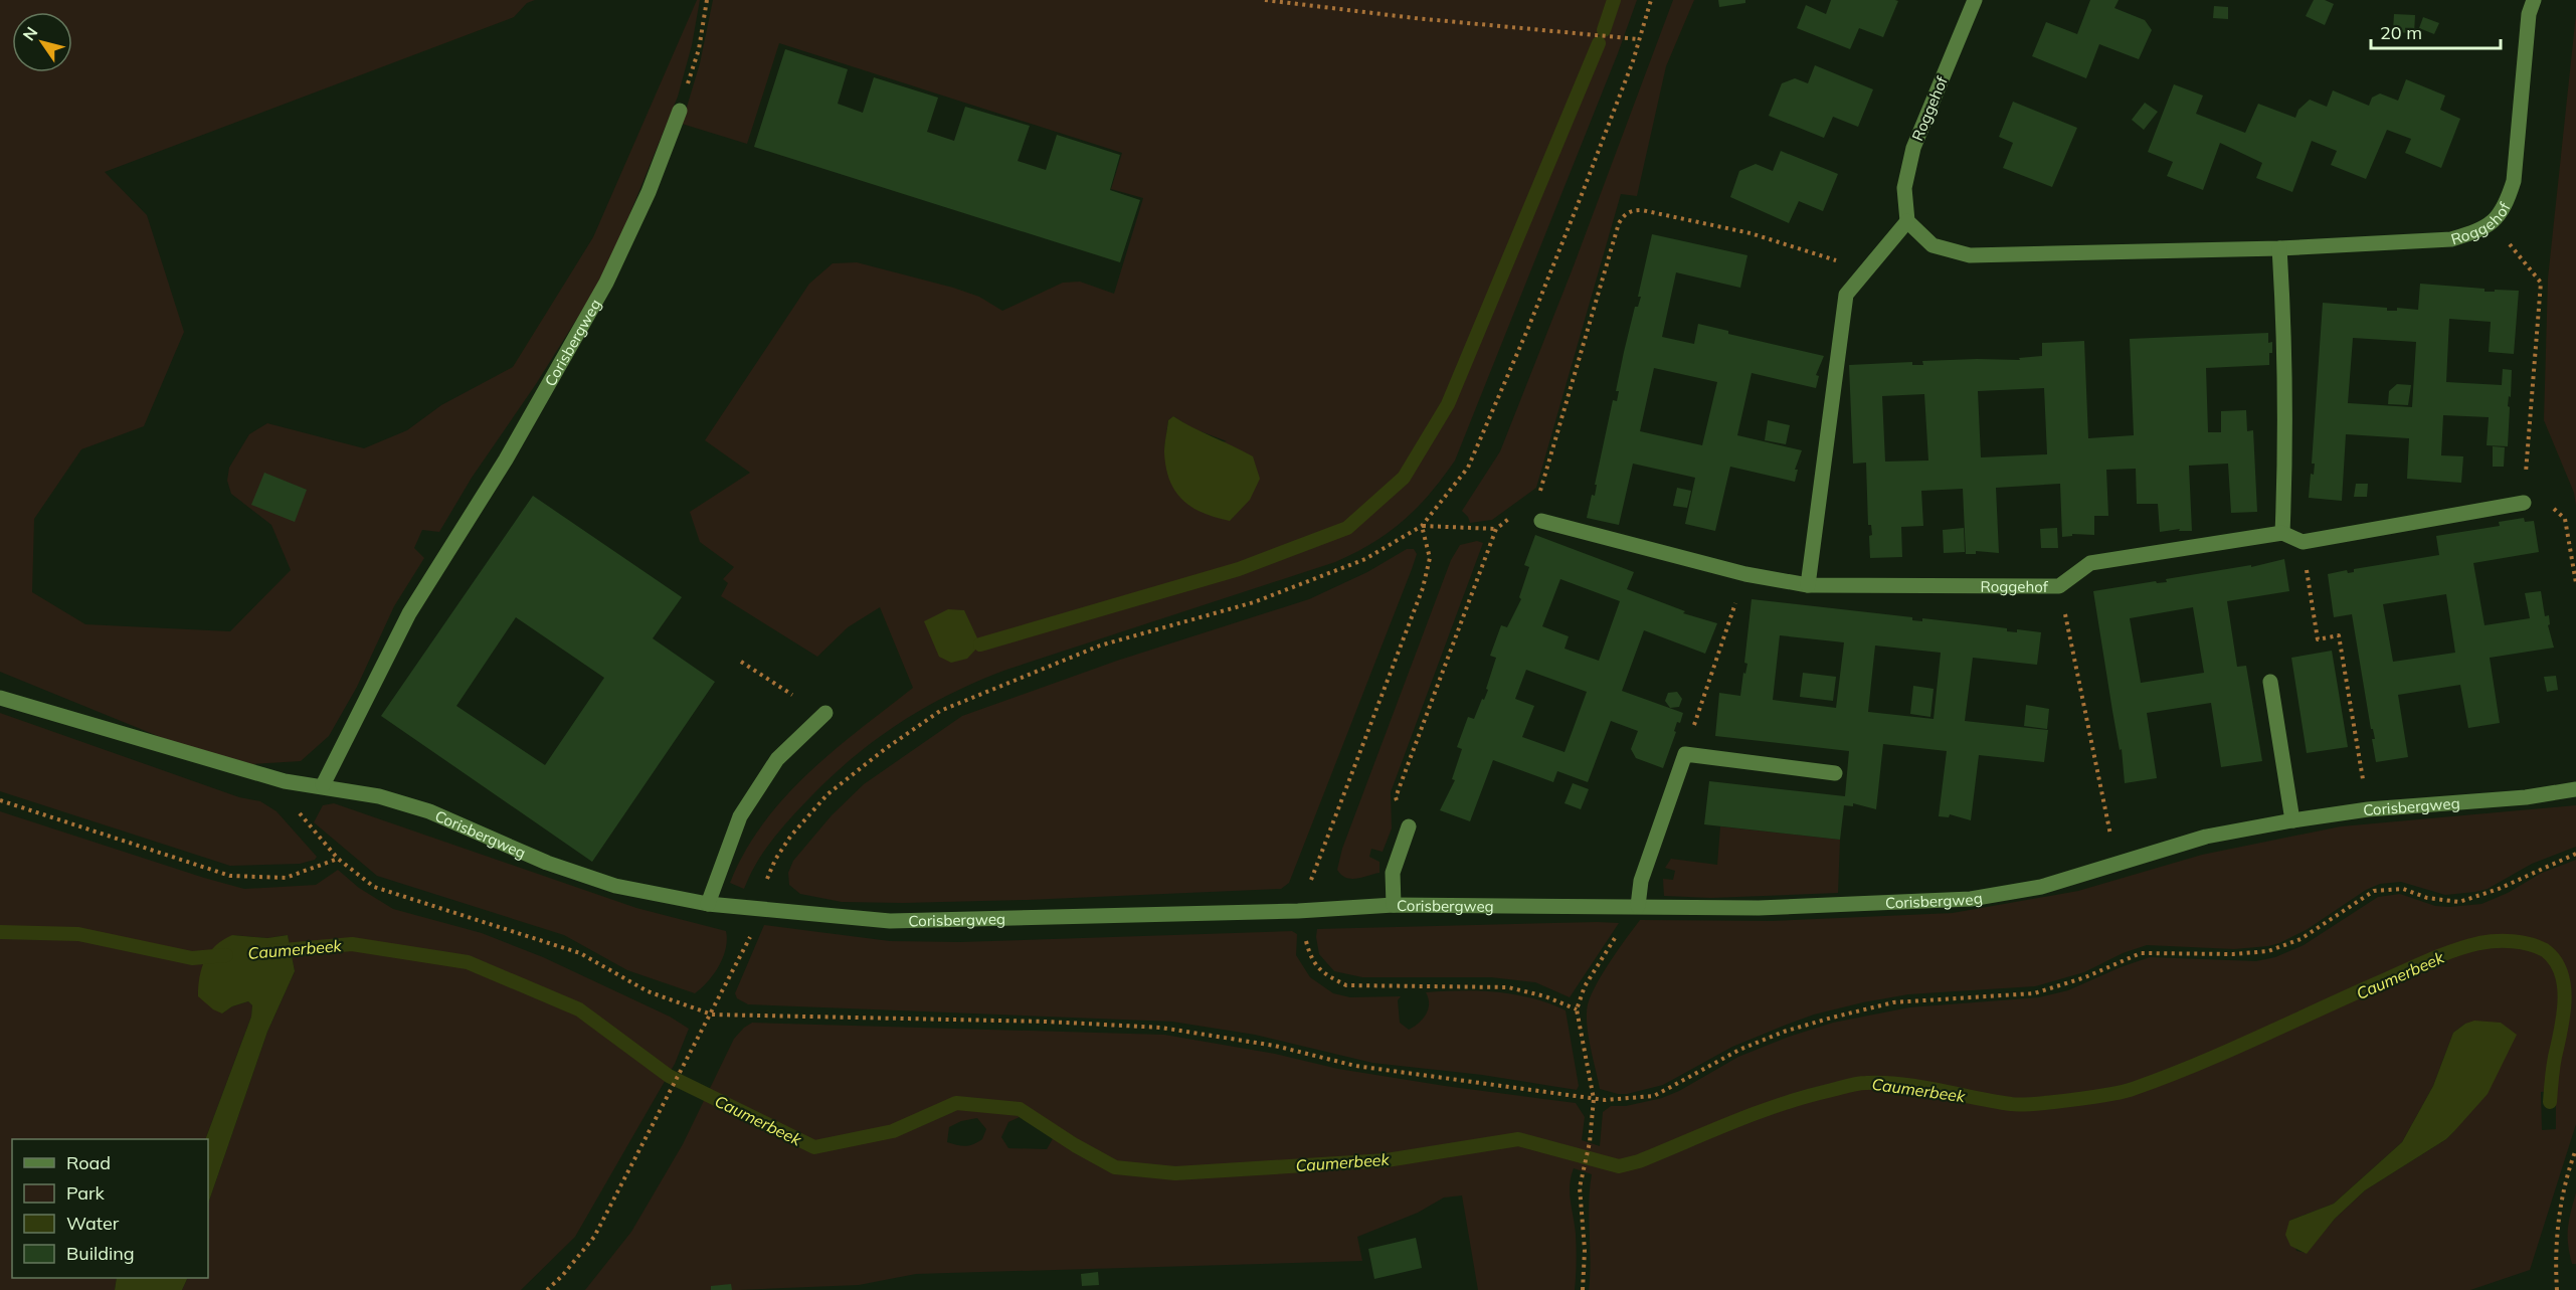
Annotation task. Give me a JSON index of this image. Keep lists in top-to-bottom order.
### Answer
{
  "streets": {
    "street": ["Roggehof", "Corisbergweg"]
  },
  "water": ["Caumerbeek"],
  "legend": [
    "Road",
    "Park",
    "Water",
    "Building"
  ],
  "scale_bar": "20 m",
  "north": "top left"
}
